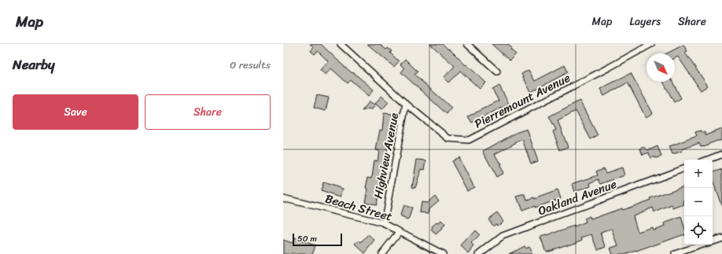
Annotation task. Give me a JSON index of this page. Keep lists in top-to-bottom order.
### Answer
{
  "streets": {
    "street": [
      "Pierremount Avenue",
      "Highview Avenue",
      "Oakland Avenue",
      "Beach Street"
    ]
  },
  "crossings": [
    ["Pierremount Avenue", "Highview Avenue"],
    ["Highview Avenue", "Beach Street"]
  ],
  "scale_bar": "50 m",
  "north": "bottom right",
  "page": {
    "header": "Map",
    "nav": ["Map", "Layers", "Share"],
    "heading": ["Nearby", "0 results"],
    "buttons": ["Save", "Share"],
    "map_buttons": ["+", "−"],
    "scale": "50 m"
  }
}
